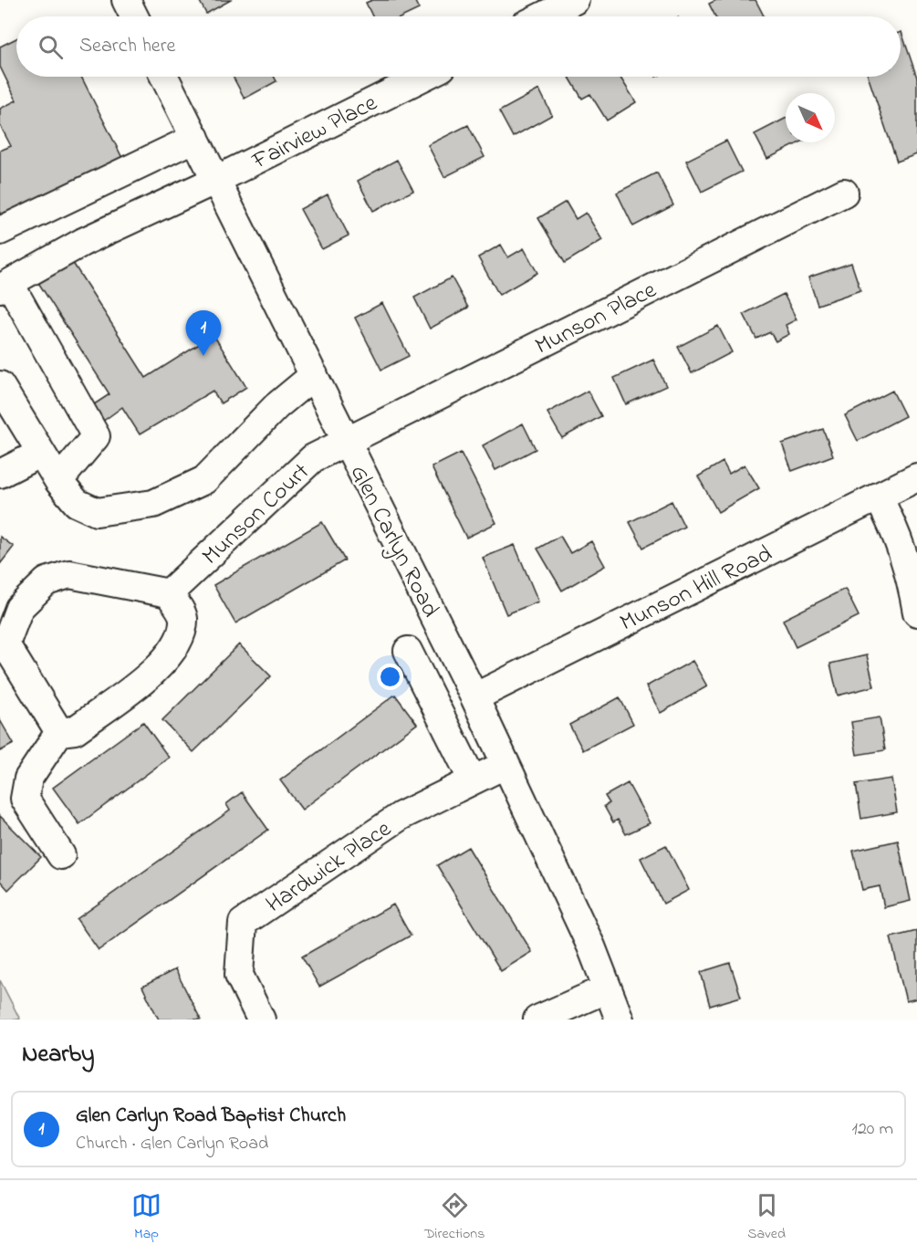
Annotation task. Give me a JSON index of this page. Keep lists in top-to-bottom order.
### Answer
{
  "streets": {
    "street": [
      "Fairview Place",
      "Munson Place",
      "Munson Court",
      "Glen Carlyn Road",
      "Munson Hill Road",
      "Hardwick Place"
    ]
  },
  "crossings": [
    ["Fairview Place", "Glen Carlyn Road"],
    ["Munson Place", "Munson Court"],
    ["Munson Place", "Glen Carlyn Road"],
    ["Munson Court", "Glen Carlyn Road"],
    ["Glen Carlyn Road", "Munson Hill Road"],
    ["Glen Carlyn Road", "Hardwick Place"]
  ],
  "north": "bottom right",
  "page": {
    "search": "Search here",
    "pins": "1",
    "heading": "Nearby",
    "list": [
      {
        "mark": "1",
        "name": "Glen Carlyn Road Baptist Church",
        "note": "Church · Glen Carlyn Road",
        "value": "120 m"
      }
    ],
    "nav": ["Map", "Directions", "Saved"]
  }
}
